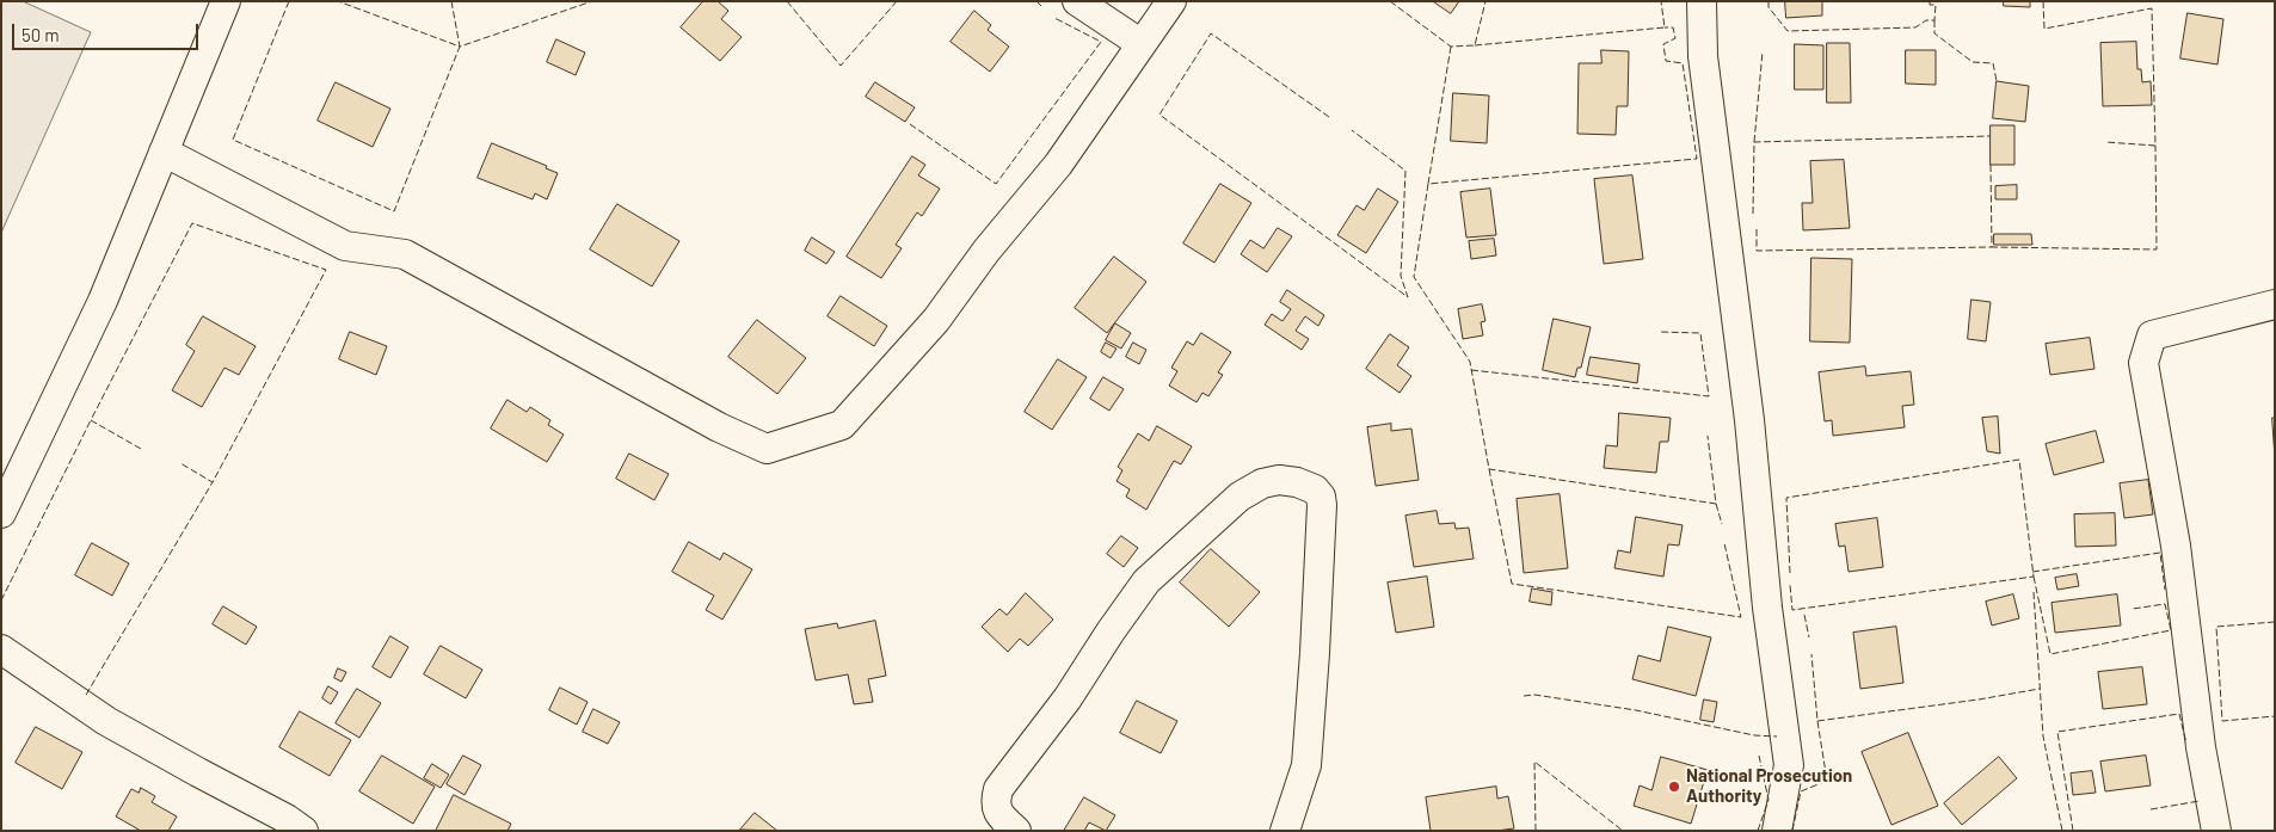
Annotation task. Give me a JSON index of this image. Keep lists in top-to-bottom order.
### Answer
{
  "places": ["National Prosecution Authority"],
  "scale_bar": "50 m"
}
